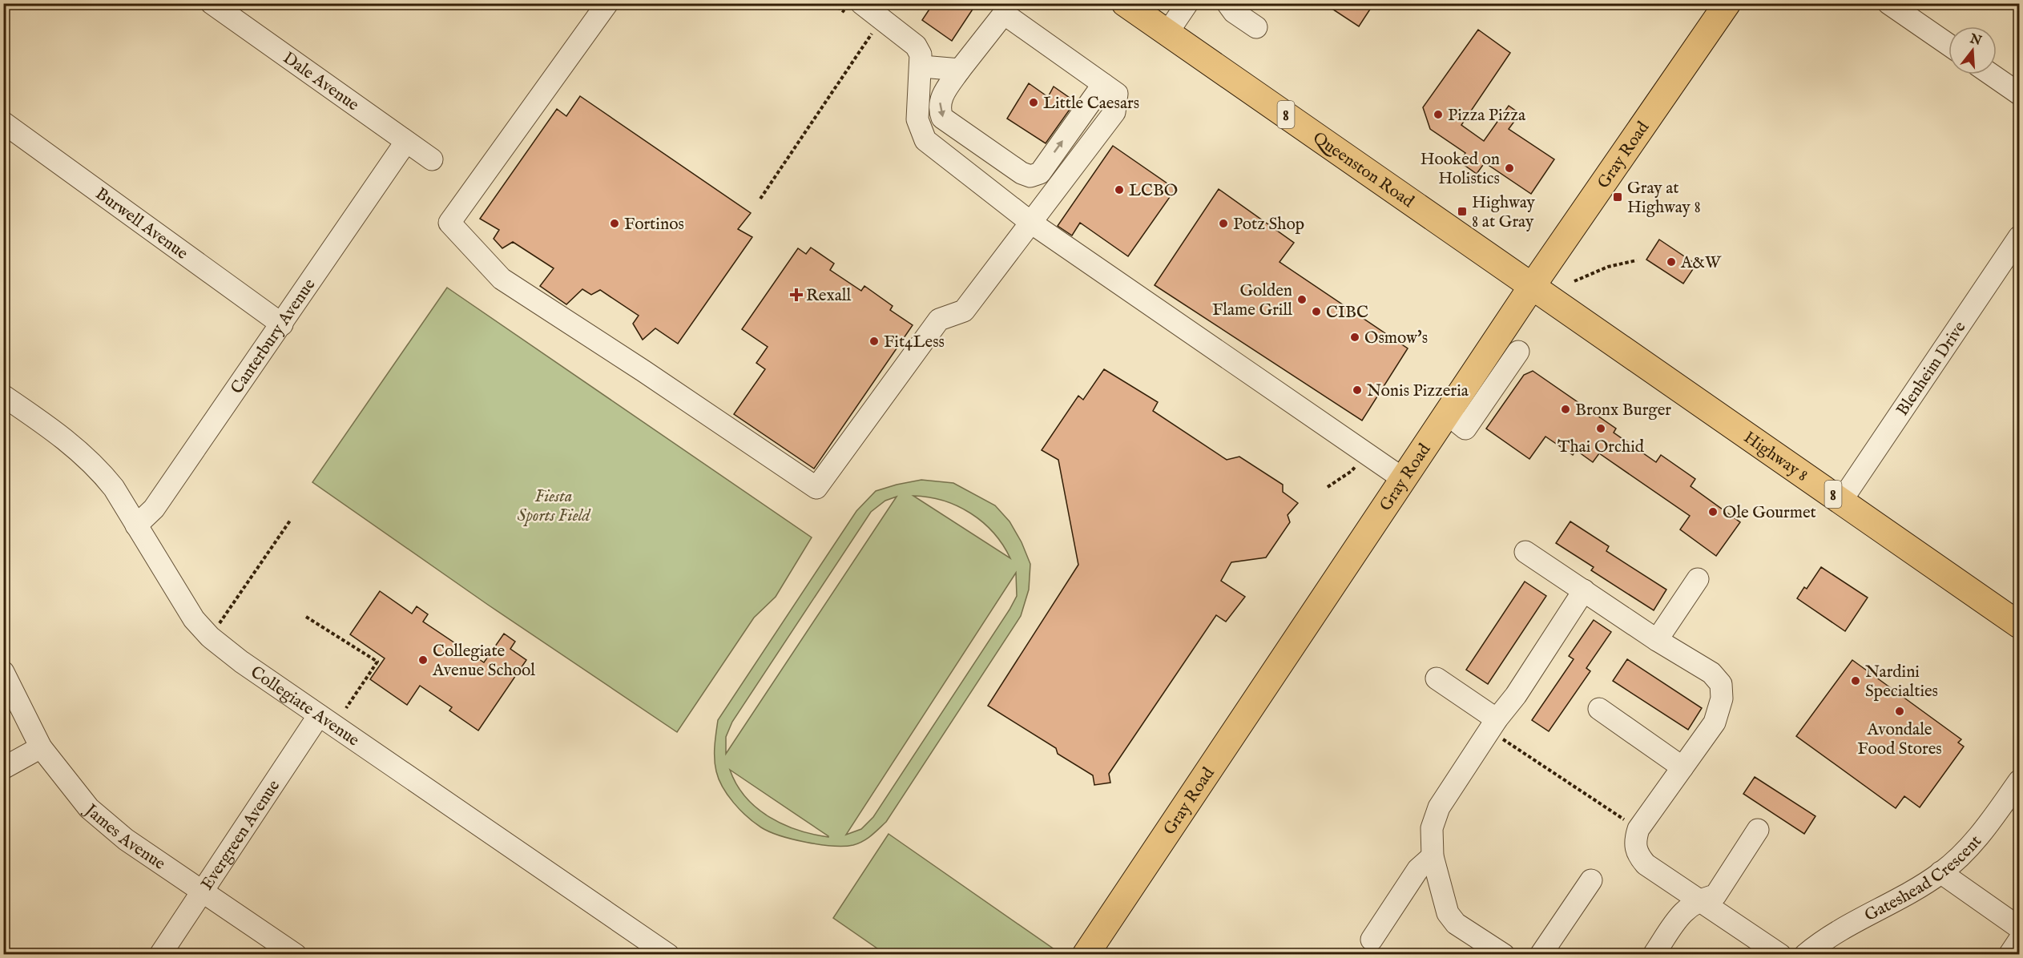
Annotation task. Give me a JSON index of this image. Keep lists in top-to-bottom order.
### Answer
{
  "streets": {
    "main road": [
      "8",
      "Gray Road",
      "Queenston Road",
      "Highway 8"
    ],
    "street": [
      "Dale Avenue",
      "Burwell Avenue",
      "Canterbury Avenue",
      "Blenheim Drive",
      "Collegiate Avenue",
      "James Avenue",
      "Evergreen Avenue",
      "Gateshead Crescent"
    ]
  },
  "crossings": [
    ["Dale Avenue", "Canterbury Avenue"],
    ["Gray Road", "Queenston Road"],
    ["Gray Road", "Highway 8"],
    ["Queenston Road", "Highway 8"],
    ["Burwell Avenue", "Canterbury Avenue"],
    ["Canterbury Avenue", "Collegiate Avenue"],
    ["Blenheim Drive", "Highway 8"],
    ["Collegiate Avenue", "Evergreen Avenue"],
    ["James Avenue", "Evergreen Avenue"]
  ],
  "parks": ["Fiesta Sports Field"],
  "places": {
    "other": [
      "Little Caesars",
      "Pizza Pizza",
      "Hooked on Holistics",
      "LCBO",
      "Fortinos",
      "Potz Shop",
      "A&W",
      "Golden Flame Grill",
      "CIBC",
      "Osmow's",
      "Fit4Less",
      "Nonis Pizzeria",
      "Bronx Burger",
      "Thai Orchid",
      "Ole Gourmet",
      "Collegiate Avenue School",
      "Nardini Specialties",
      "Avondale Food Stores"
    ],
    "transit": ["Gray at Highway 8", "Highway 8 at Gray"],
    "health": ["Rexall"]
  },
  "north": "top"
}
